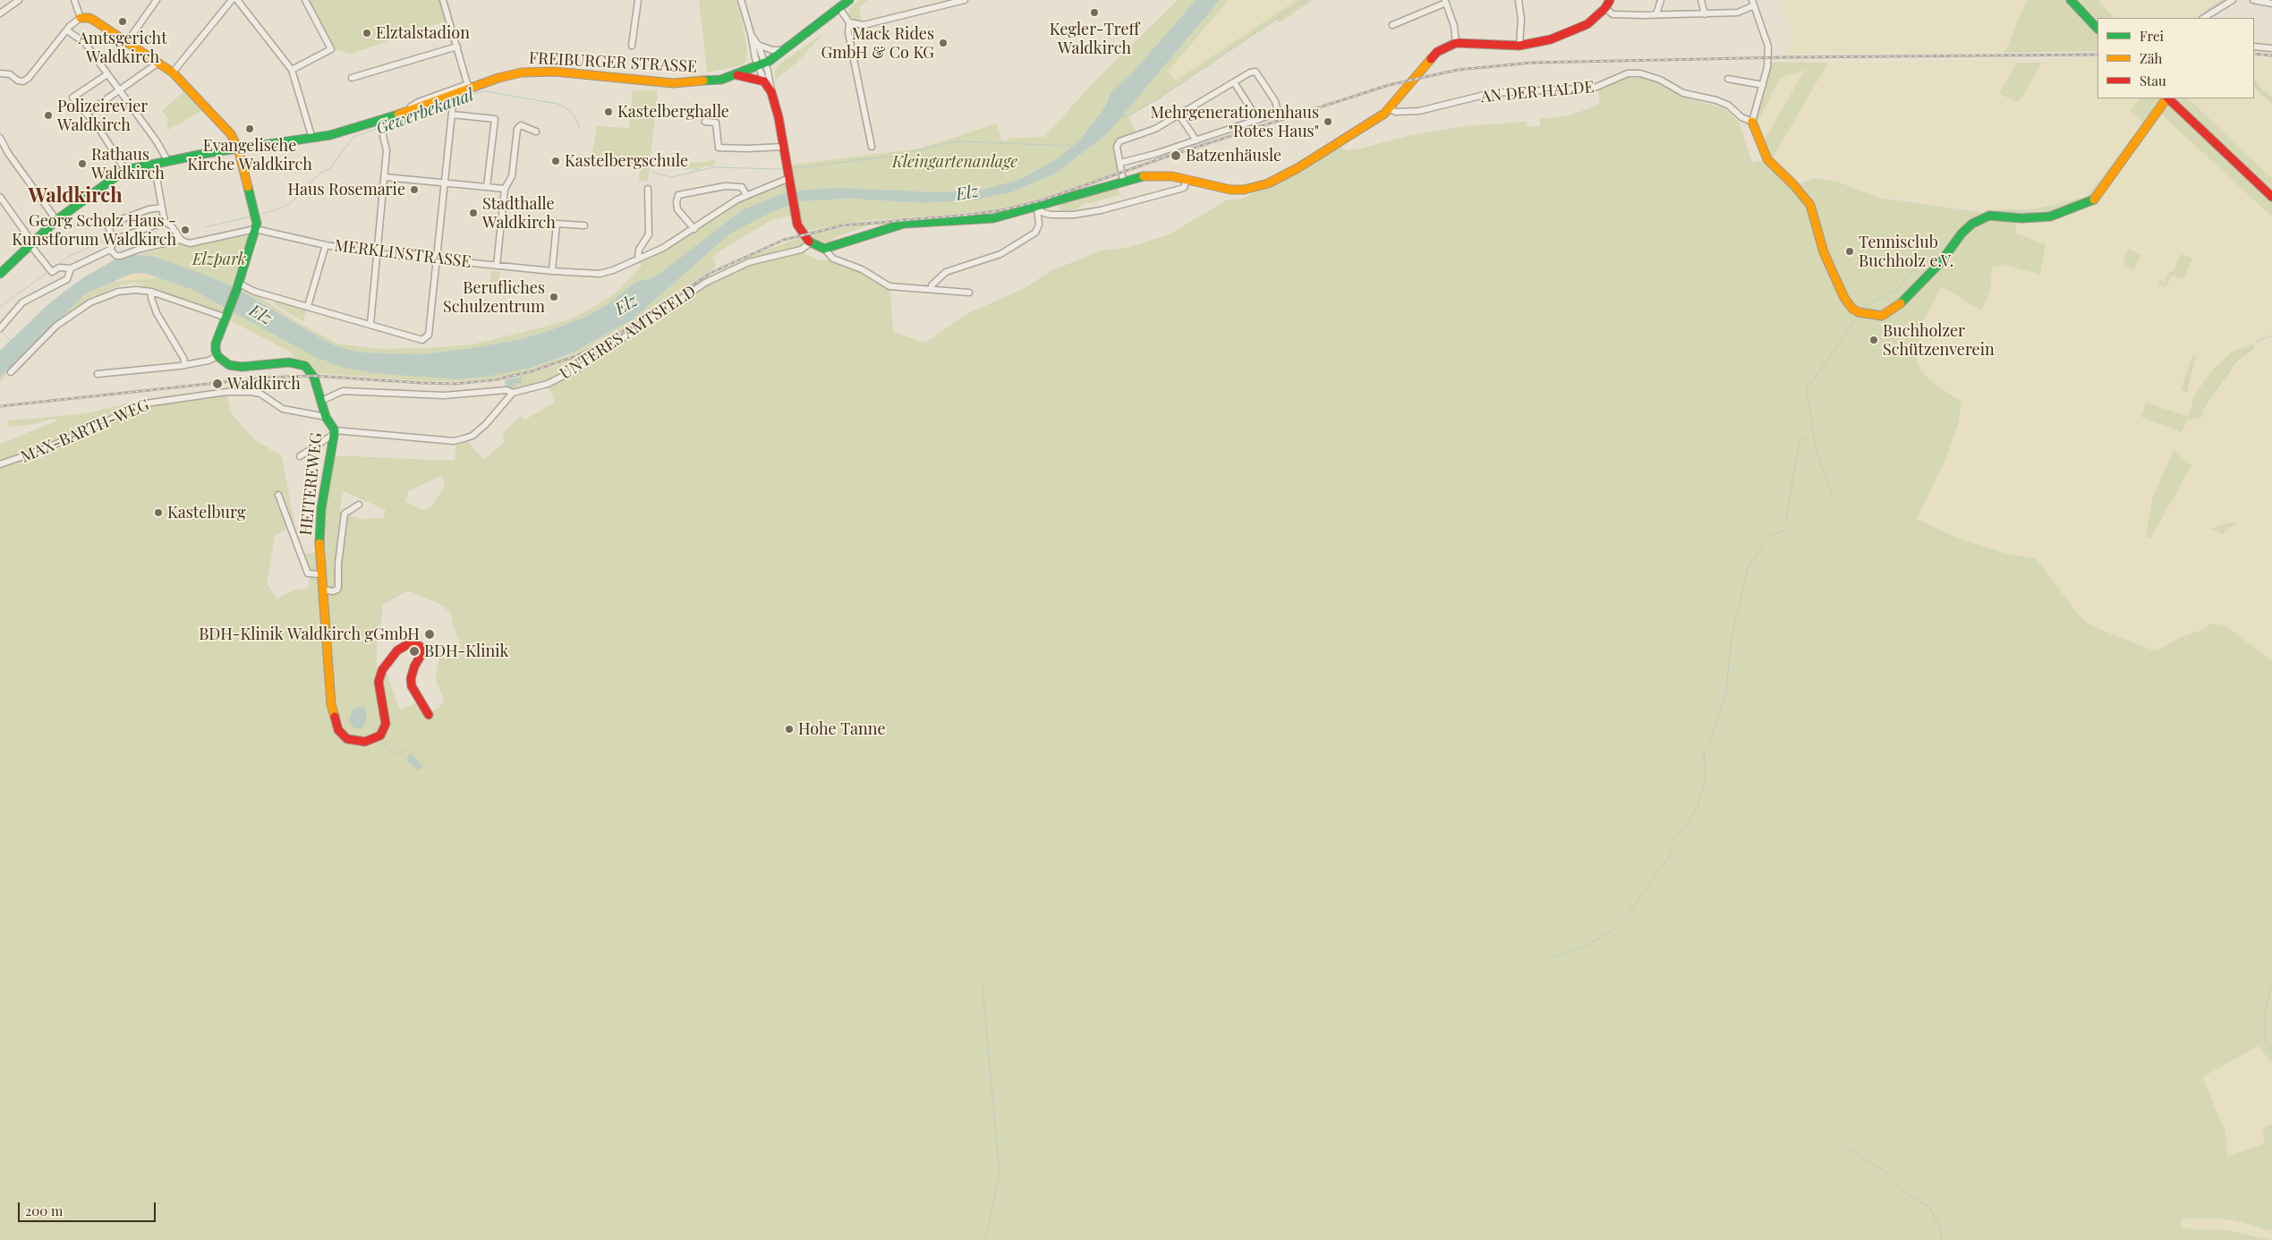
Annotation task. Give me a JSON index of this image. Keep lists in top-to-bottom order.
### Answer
{
  "streets": {
    "street": [
      "FREIBURGER STRASSE",
      "AN DER HALDE",
      "MERKLINSTRASSE",
      "UNTERES AMTSFELD",
      "MAX-BARTH-WEG",
      "HEITEREWEG"
    ]
  },
  "crossings": [
    ["UNTERES AMTSFELD", "HEITEREWEG"],
    ["MAX-BARTH-WEG", "HEITEREWEG"]
  ],
  "districts": ["Waldkirch"],
  "water": ["Gewerbekanal", "Elz"],
  "parks": ["Kleingartenanlage", "Elzpark"],
  "places": [
    "Kegler-Treff Waldkirch",
    "Amtsgericht Waldkirch",
    "Elztalstadion",
    "Mack Rides GmbH & Co KG",
    "Kastelberghalle",
    "Polizeirevier Waldkirch",
    "Mehrgenerationenhaus \"Rotes Haus\"",
    "Evangelische Kirche Waldkirch",
    "Batzenhäusle",
    "Kastelbergschule",
    "Rathaus Waldkirch",
    "Haus Rosemarie",
    "Stadthalle Waldkirch",
    "Georg Scholz Haus - Kunstforum Waldkirch",
    "Tennisclub Buchholz e.V.",
    "Berufliches Schulzentrum",
    "Buchholzer Schützenverein",
    "Waldkirch",
    "Kastelburg",
    "BDH-Klinik Waldkirch gGmbH",
    "BDH-Klinik",
    "Hohe Tanne"
  ],
  "legend": ["Frei", "Zäh", "Stau"],
  "scale_bar": "200 m"
}
